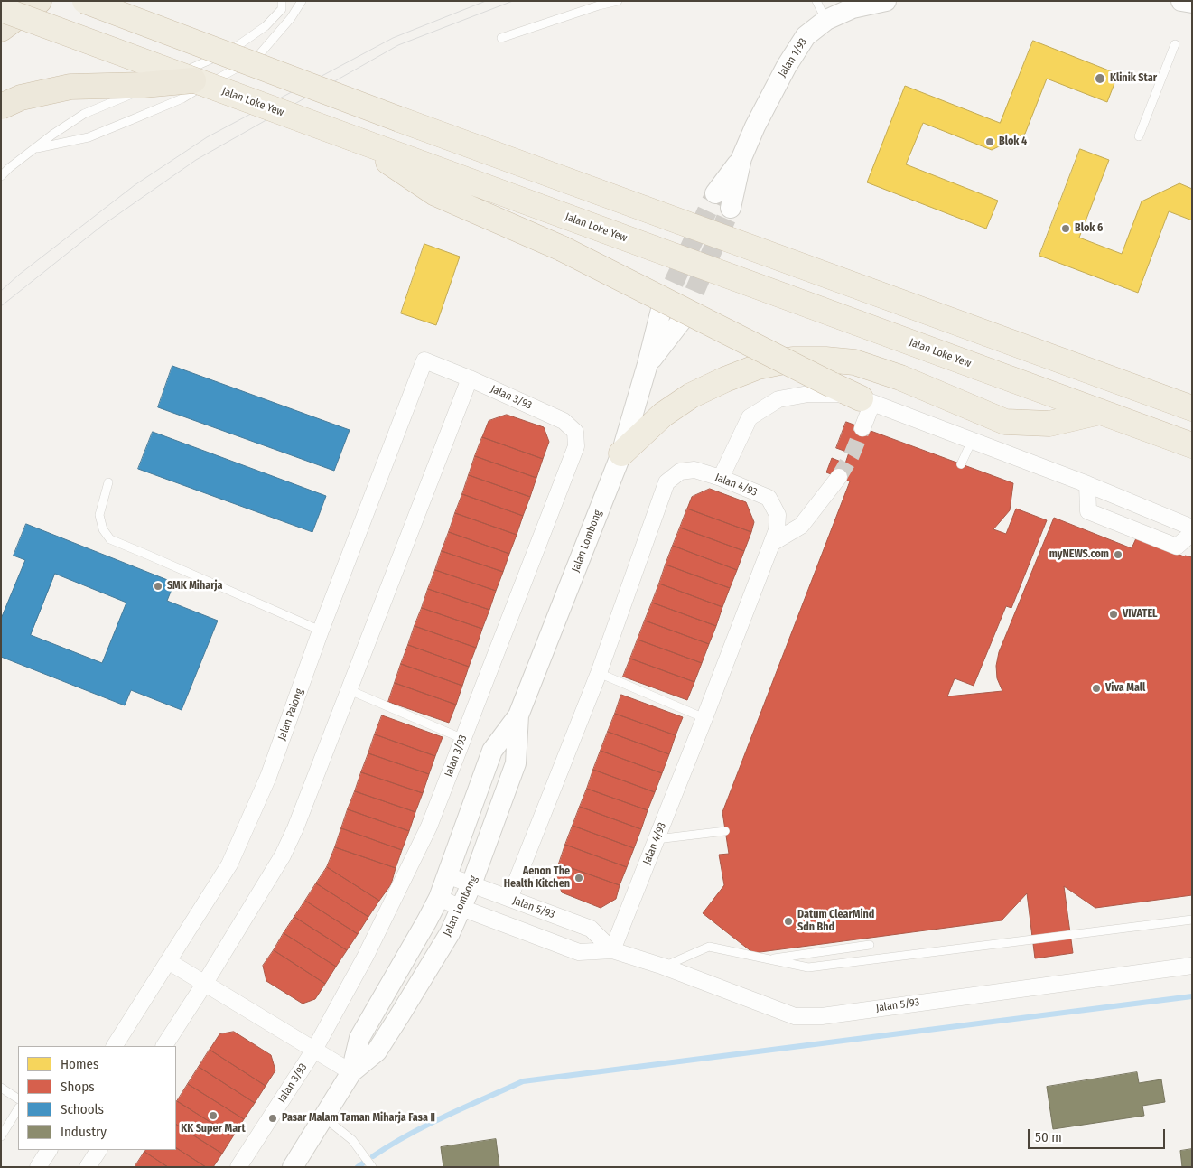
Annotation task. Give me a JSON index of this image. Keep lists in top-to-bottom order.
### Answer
{
  "streets": {
    "highway": ["Jalan Loke Yew"],
    "street": [
      "Jalan 1/93",
      "Jalan 3/93",
      "Jalan 4/93",
      "Jalan Lombong",
      "Jalan Palong",
      "Jalan 5/93"
    ]
  },
  "crossings": [
    ["Jalan 3/93", "Jalan Palong"],
    ["Jalan 4/93", "Jalan 5/93"],
    ["Jalan Lombong", "Jalan 5/93"]
  ],
  "places": [
    "Klinik Star",
    "Blok 4",
    "Blok 6",
    "myNEWS.com",
    "SMK Miharja",
    "VIVATEL",
    "Viva Mall",
    "Aenon The Health Kitchen",
    "Datum ClearMind Sdn Bhd",
    "KK Super Mart",
    "Pasar Malam Taman Miharja Fasa Ⅱ"
  ],
  "legend": [
    "Homes",
    "Shops",
    "Schools",
    "Industry"
  ],
  "scale_bar": "50 m"
}
